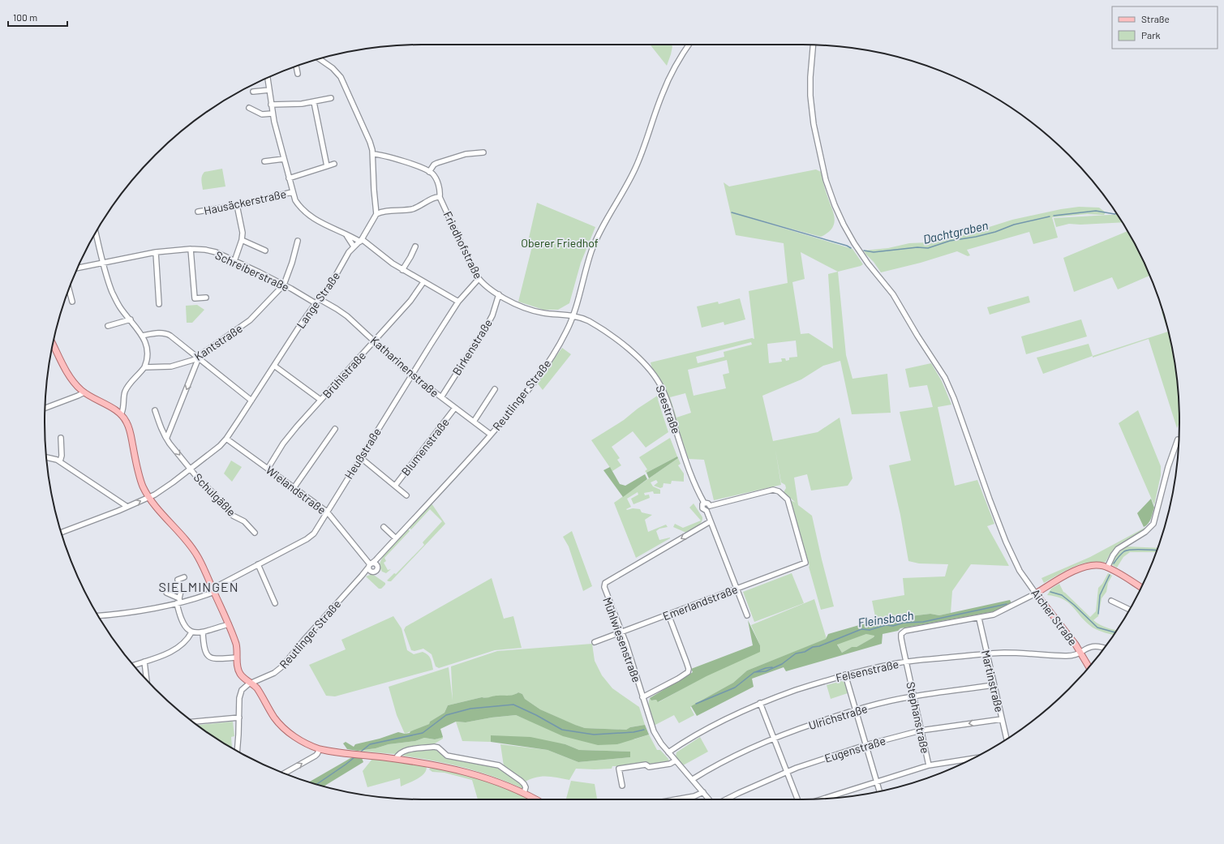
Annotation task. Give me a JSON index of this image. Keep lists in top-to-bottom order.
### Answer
{
  "streets": {
    "main road": ["Aicher Straße"],
    "street": [
      "Hausäckerstraße",
      "Friedhofstraße",
      "Schreiberstraße",
      "Lange Straße",
      "Kantstraße",
      "Birkenstraße",
      "Katharinenstraße",
      "Brühlstraße",
      "Reutlinger Straße",
      "Seestraße",
      "Blumenstraße",
      "Heußstraße",
      "Wielandstraße",
      "Schulgäßle",
      "Emerlandstraße",
      "Mühlwiesenstraße",
      "Felsenstraße",
      "Martinstraße",
      "Ulrichstraße",
      "Stephanstraße",
      "Eugenstraße"
    ]
  },
  "crossings": [
    ["Friedhofstraße", "Birkenstraße"],
    ["Friedhofstraße", "Reutlinger Straße"],
    ["Friedhofstraße", "Seestraße"],
    ["Friedhofstraße", "Heußstraße"],
    ["Schreiberstraße", "Lange Straße"],
    ["Schreiberstraße", "Kantstraße"],
    ["Lange Straße", "Katharinenstraße"],
    ["Lange Straße", "Wielandstraße"],
    ["Lange Straße", "Schulgäßle"],
    ["Birkenstraße", "Katharinenstraße"],
    ["Katharinenstraße", "Brühlstraße"],
    ["Katharinenstraße", "Reutlinger Straße"],
    ["Katharinenstraße", "Blumenstraße"],
    ["Katharinenstraße", "Heußstraße"],
    ["Brühlstraße", "Wielandstraße"],
    ["Reutlinger Straße", "Seestraße"],
    ["Reutlinger Straße", "Wielandstraße"],
    ["Seestraße", "Emerlandstraße"],
    ["Seestraße", "Mühlwiesenstraße"],
    ["Blumenstraße", "Heußstraße"],
    ["Heußstraße", "Wielandstraße"],
    ["Emerlandstraße", "Mühlwiesenstraße"],
    ["Aicher Straße", "Felsenstraße"],
    ["Mühlwiesenstraße", "Felsenstraße"],
    ["Mühlwiesenstraße", "Ulrichstraße"],
    ["Felsenstraße", "Martinstraße"],
    ["Felsenstraße", "Stephanstraße"],
    ["Martinstraße", "Ulrichstraße"],
    ["Martinstraße", "Stephanstraße"],
    ["Martinstraße", "Eugenstraße"],
    ["Ulrichstraße", "Stephanstraße"],
    ["Stephanstraße", "Eugenstraße"]
  ],
  "one_way": ["Mühlwiesenstraße"],
  "districts": ["SIELMINGEN"],
  "water": ["Dachtgraben", "Fleinsbach"],
  "parks": ["Oberer Friedhof"],
  "legend": ["Straße", "Park"],
  "scale_bar": "100 m"
}
